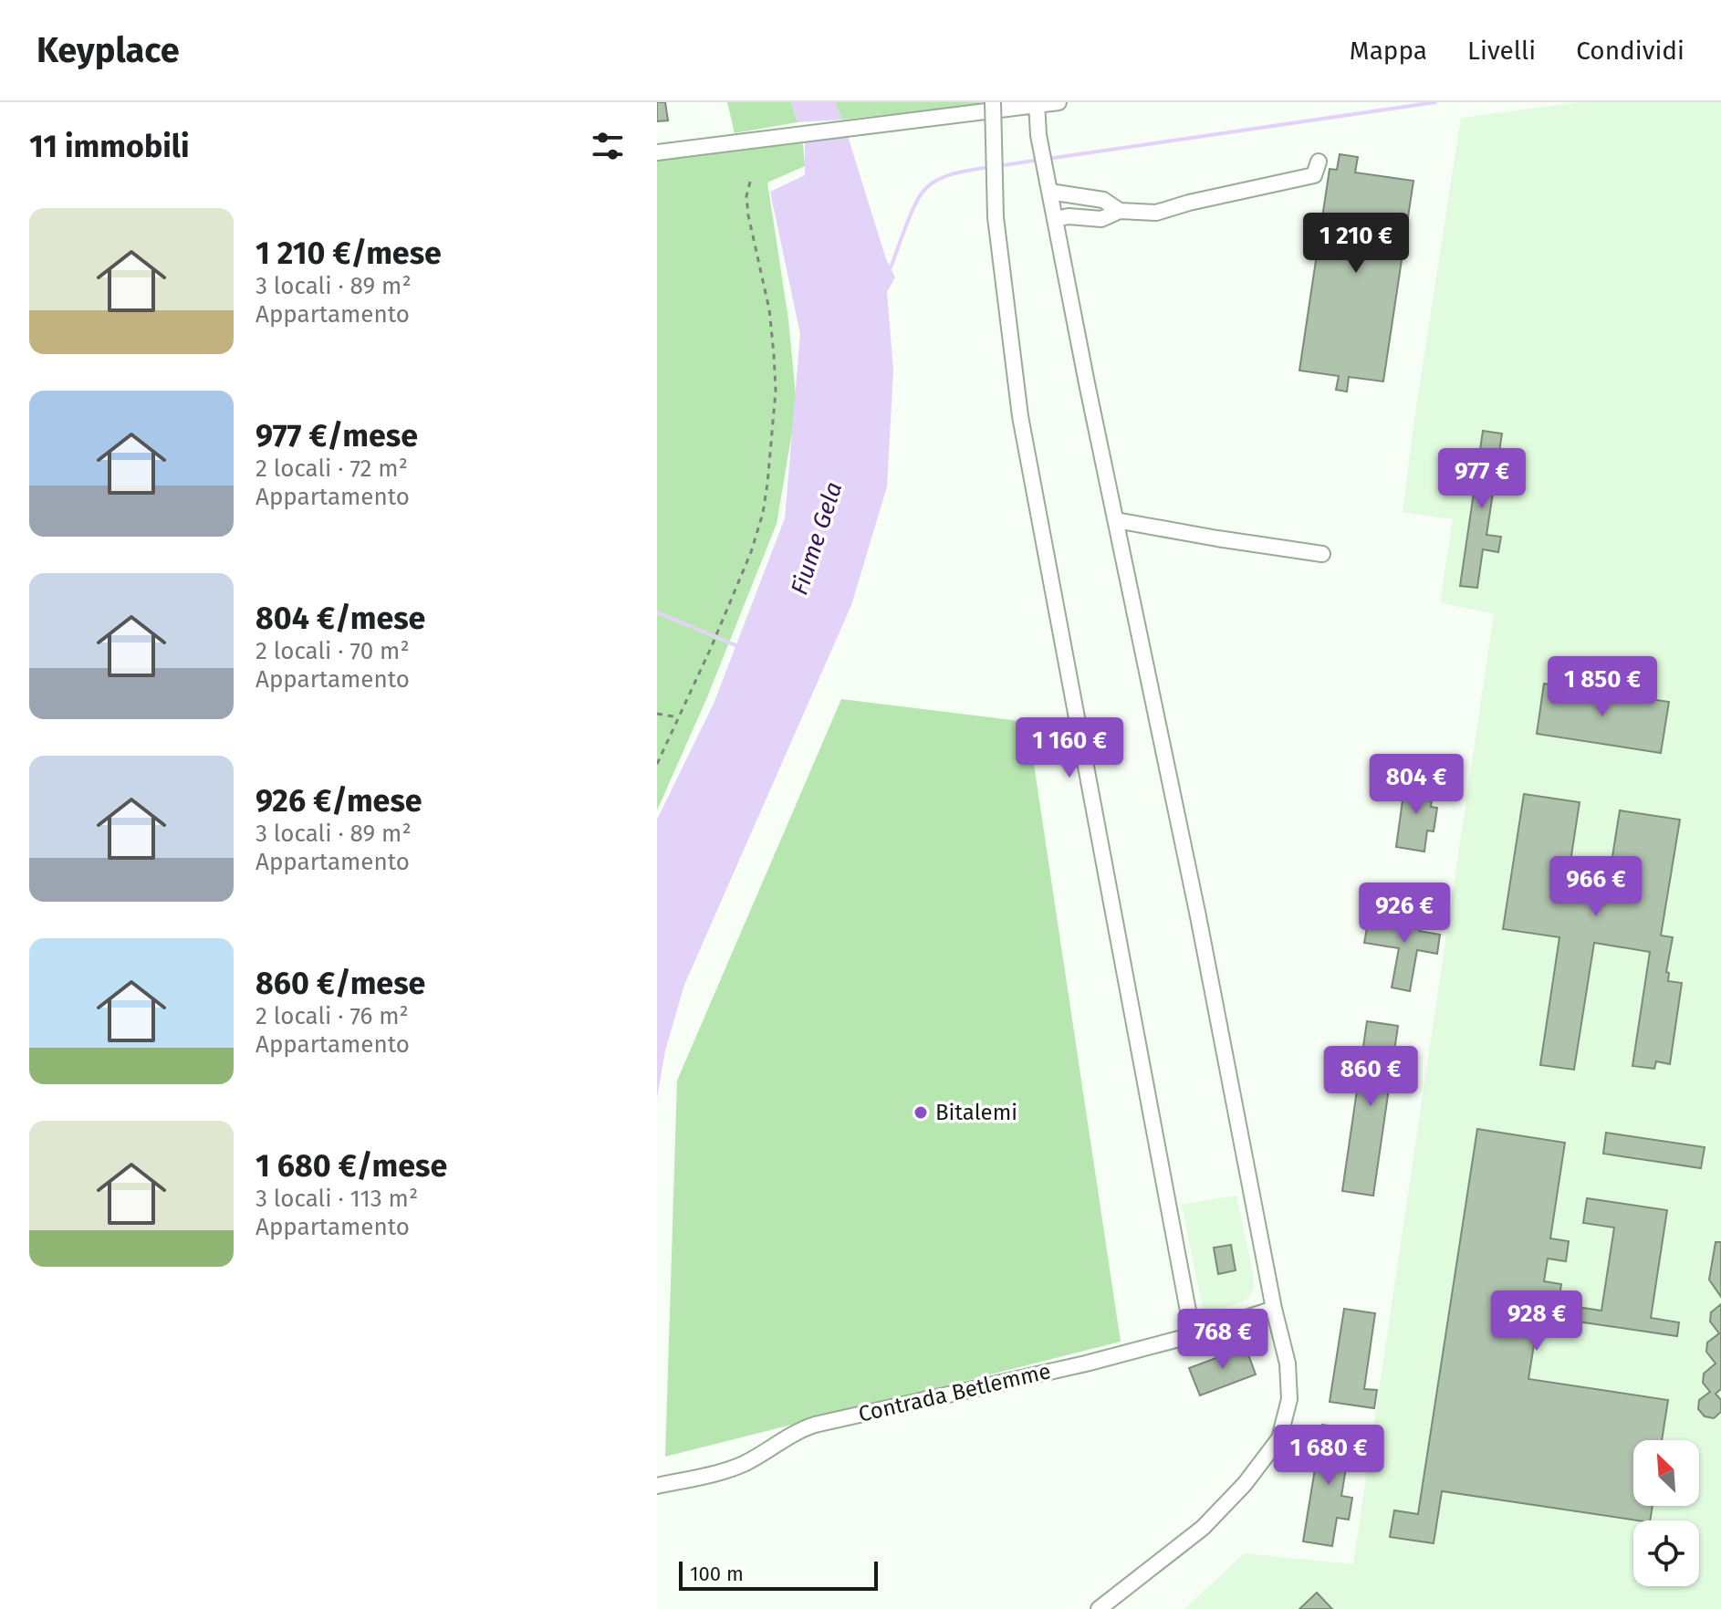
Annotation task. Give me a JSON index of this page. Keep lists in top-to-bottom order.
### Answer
{
  "streets": {
    "street": ["Contrada Betlemme"]
  },
  "water": ["Fiume Gela"],
  "places": ["Bitalemi"],
  "scale_bar": "100 m",
  "north": "top left",
  "page": {
    "header": "Keyplace",
    "nav": ["Mappa", "Livelli", "Condividi"],
    "heading": "11 immobili",
    "list": [
      {
        "name": "1 210 €/mese",
        "note": "3 locali · 89 m² · Appartamento"
      },
      {
        "name": "977 €/mese",
        "note": "2 locali · 72 m² · Appartamento"
      },
      {
        "name": "804 €/mese",
        "note": "2 locali · 70 m² · Appartamento"
      },
      {
        "name": "926 €/mese",
        "note": "3 locali · 89 m² · Appartamento"
      },
      {
        "name": "860 €/mese",
        "note": "2 locali · 76 m² · Appartamento"
      },
      {
        "name": "1 680 €/mese",
        "note": "3 locali · 113 m² · Appartamento"
      }
    ],
    "price": [
      "1 210 €",
      "977 €",
      "1 850 €",
      "1 160 €",
      "804 €",
      "966 €",
      "926 €",
      "860 €",
      "928 €",
      "768 €",
      "1 680 €"
    ],
    "scale": "100 m"
  }
}
